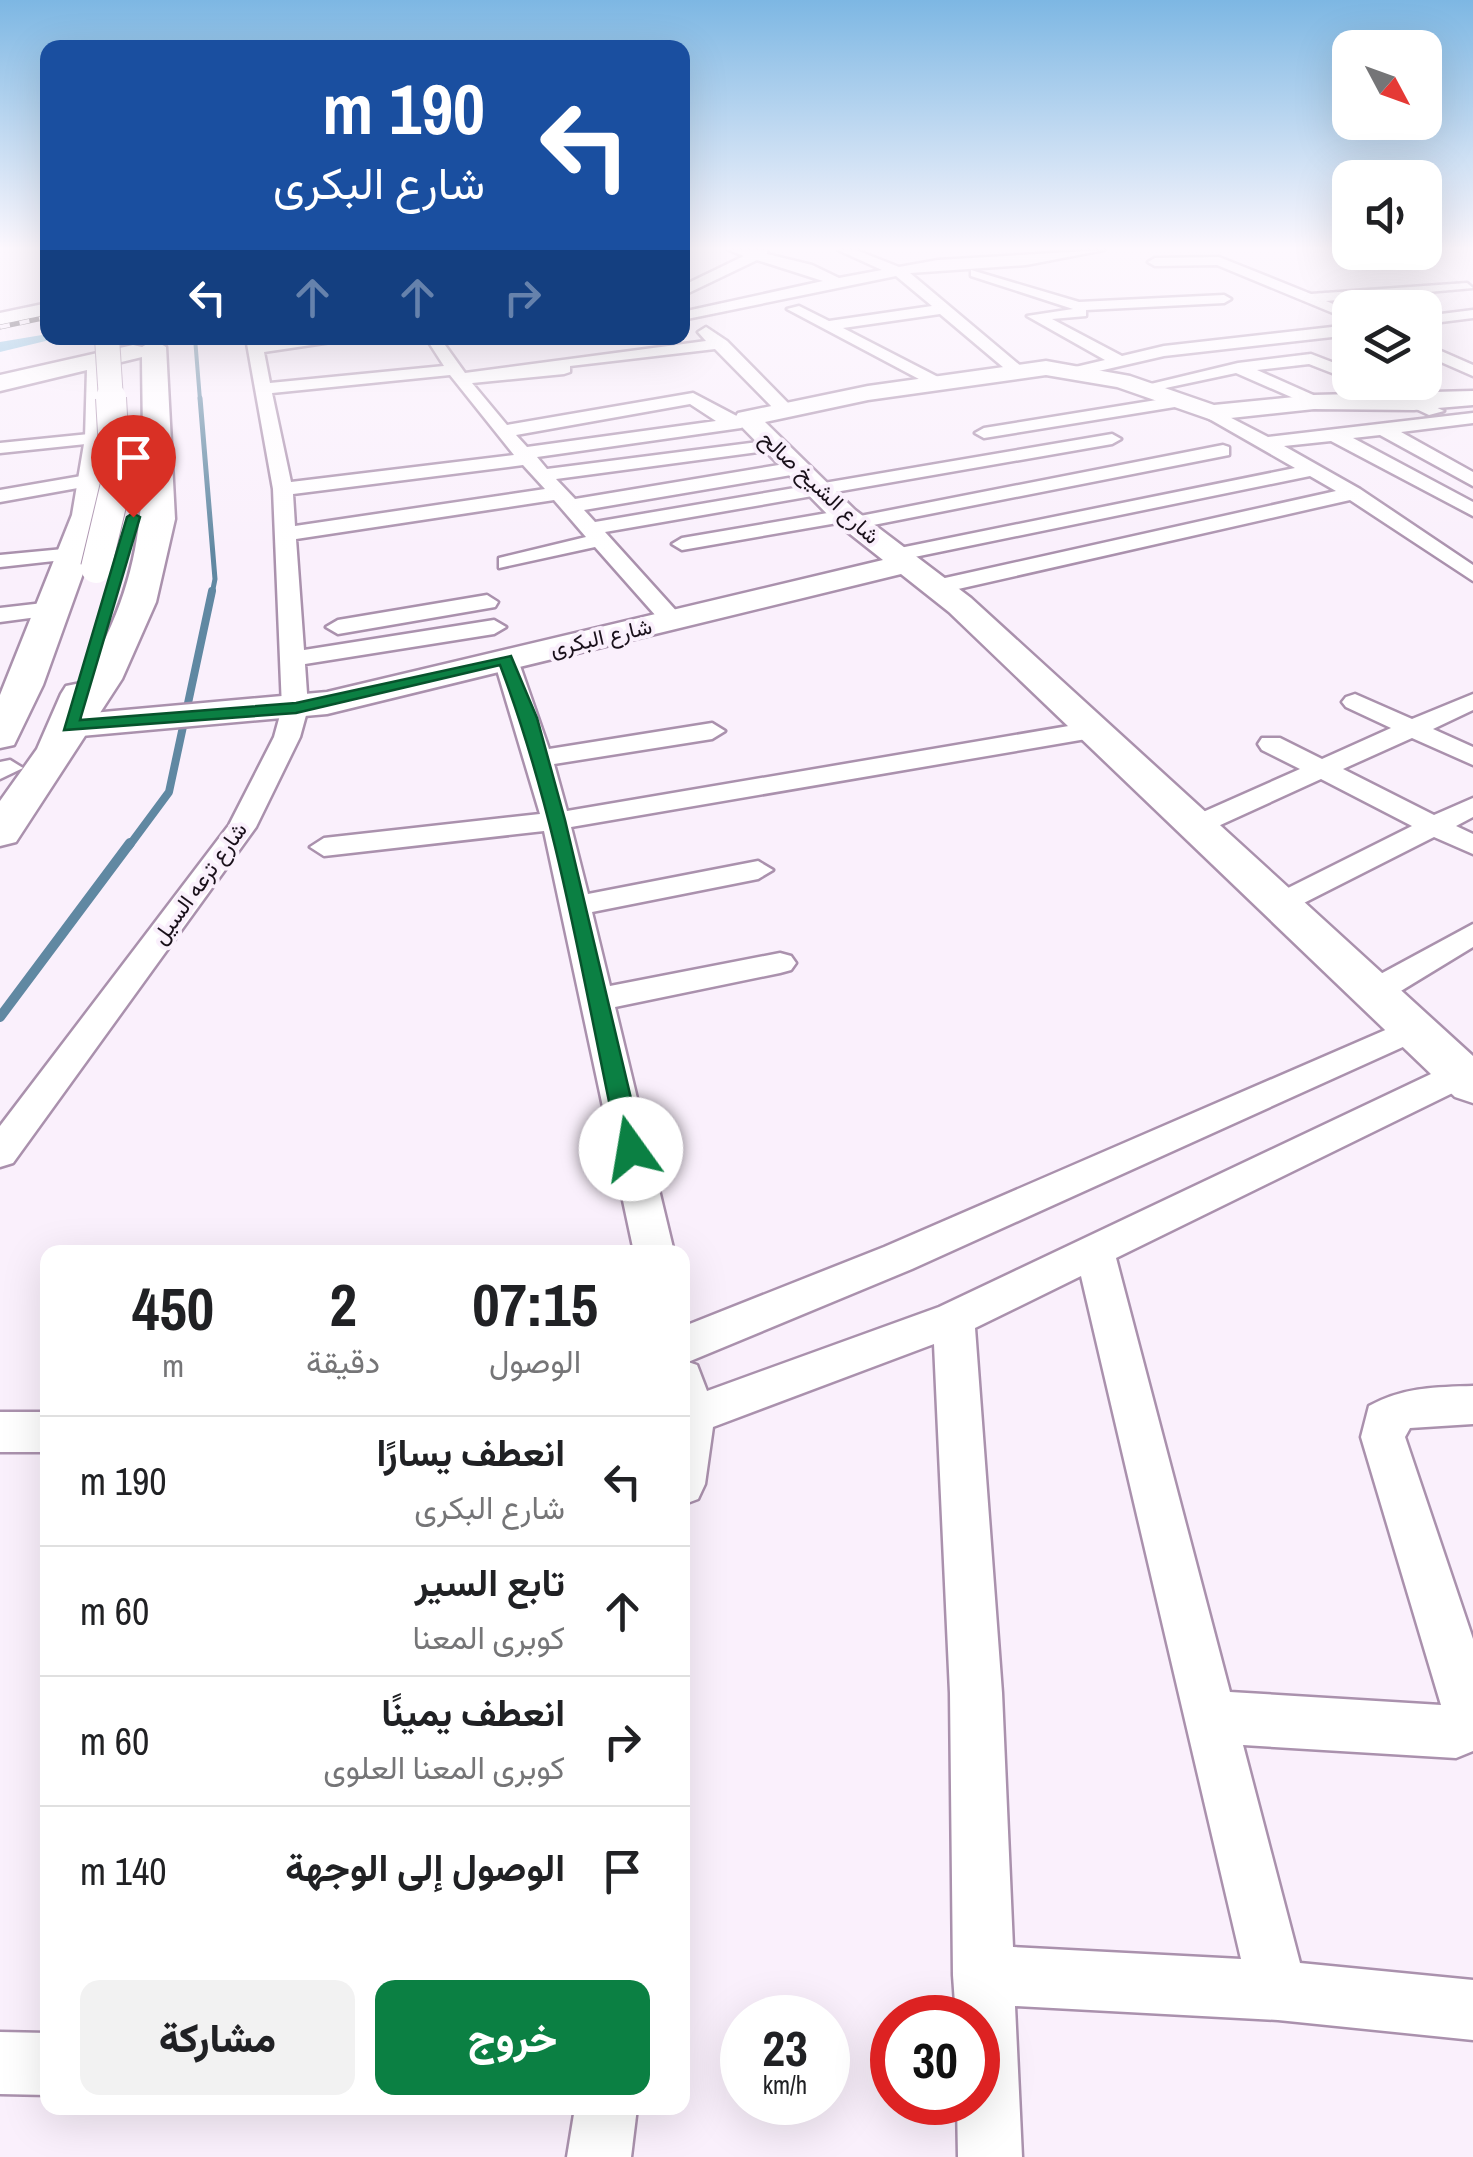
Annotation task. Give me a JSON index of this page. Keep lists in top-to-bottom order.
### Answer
{
  "streets": {
    "street": ["شارع الشيخ صالح", "شارع البكرى", "شارع ترعه السيل"]
  },
  "crossings": [
    ["شارع الشيخ صالح", "شارع البكرى"],
    ["شارع البكرى", "شارع ترعه السيل"]
  ],
  "north": "bottom right",
  "page": {
    "turn": ["190 m", "شارع البكرى"],
    "eta": [
      "07:15",
      "الوصول",
      "2",
      "دقيقة",
      "450",
      "m"
    ],
    "list": [
      {
        "name": "انعطف يسارًا",
        "note": "شارع البكرى",
        "value": "190 m"
      },
      {
        "name": "تابع السير",
        "note": "كوبرى المعنا",
        "value": "60 m"
      },
      {
        "name": "انعطف يمينًا",
        "note": "كوبرى المعنا العلوى",
        "value": "60 m"
      },
      {
        "name": "الوصول إلى الوجهة",
        "value": "140 m"
      }
    ],
    "buttons": ["خروج", "مشاركة"],
    "speed": "23 km/h",
    "limit": "30"
  }
}
